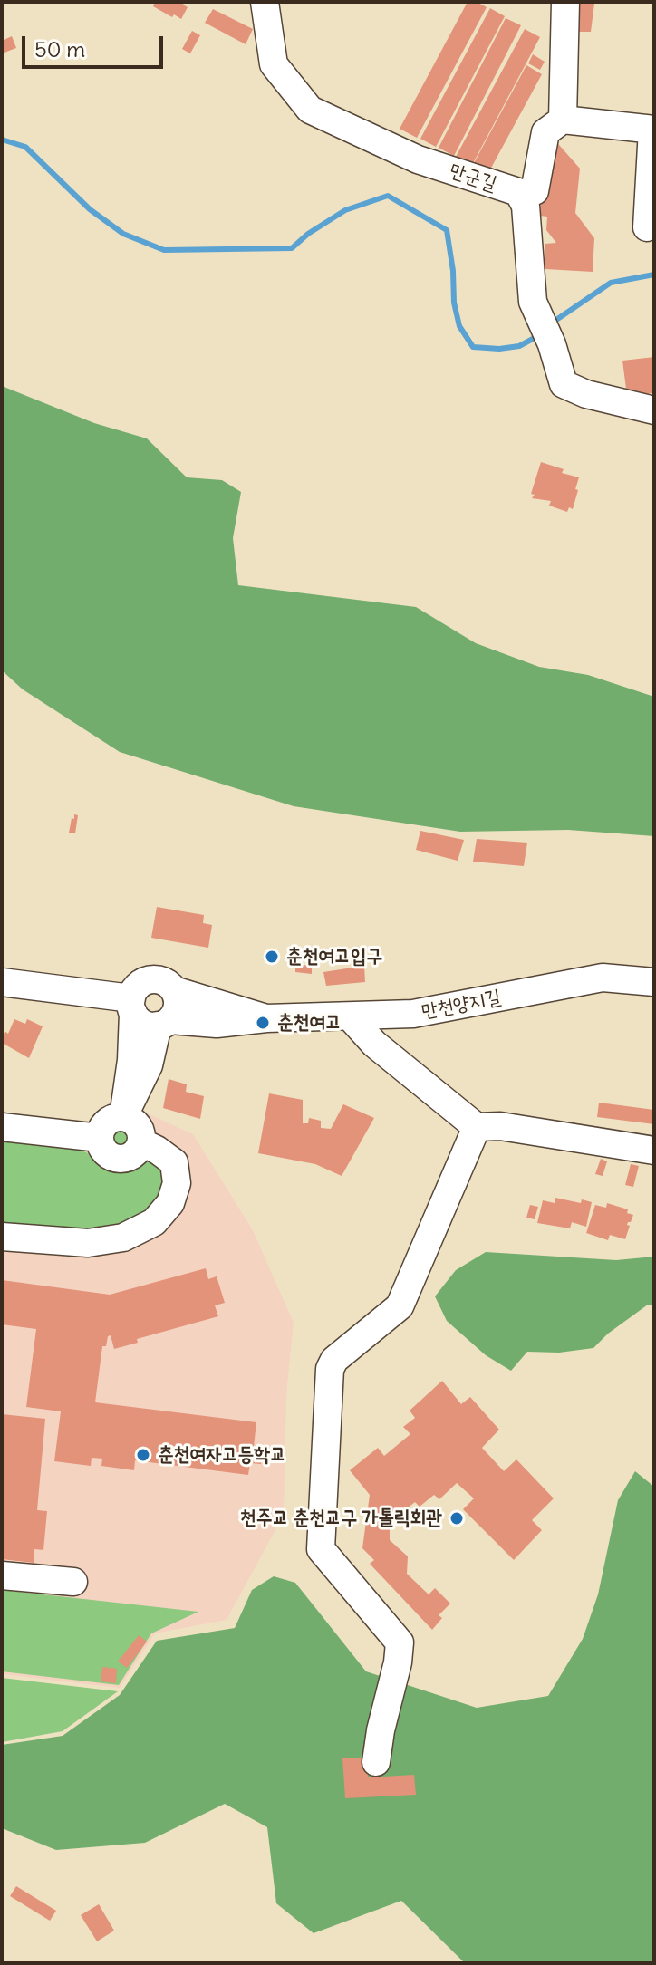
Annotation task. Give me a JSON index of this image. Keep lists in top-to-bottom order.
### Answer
{
  "streets": {
    "street": ["만군길", "만천양지길"]
  },
  "places": [
    "춘천여고입구",
    "춘천여고",
    "춘천여자고등학교",
    "천주교 춘천교구 가톨릭회관"
  ],
  "scale_bar": "50 m"
}
